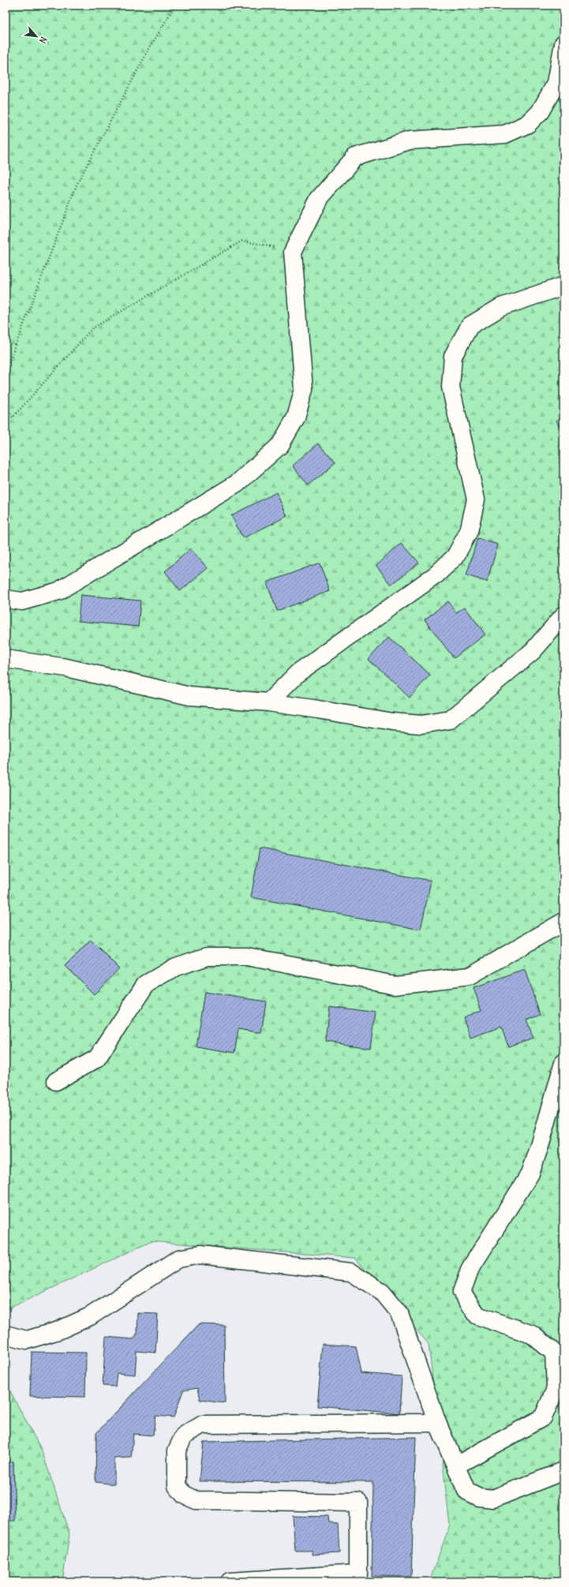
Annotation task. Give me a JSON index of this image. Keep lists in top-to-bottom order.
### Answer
{
  "north": "bottom right"
}
